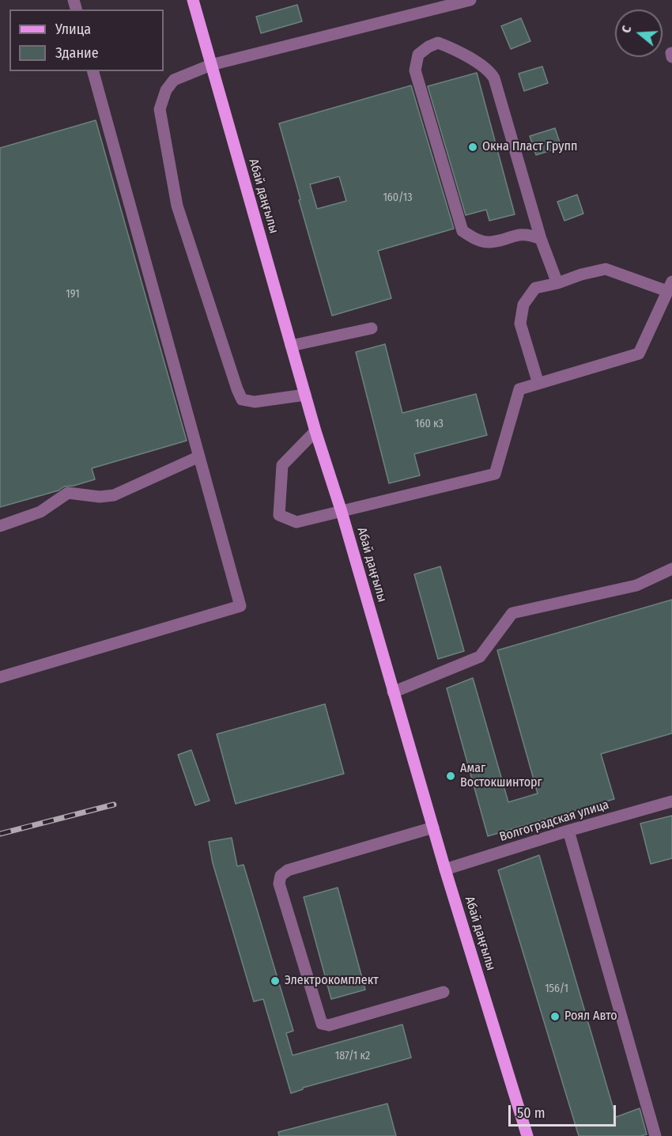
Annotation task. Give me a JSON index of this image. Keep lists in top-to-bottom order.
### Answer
{
  "streets": {
    "main road": ["Абай даңғылы"],
    "street": ["Волгоградская улица"]
  },
  "crossings": [
    ["Абай даңғылы", "Волгоградская улица"]
  ],
  "places": [
    "Окна Пласт Групп",
    "Амаг Востокшинторг",
    "Электрокомплект",
    "Роял Авто"
  ],
  "house_numbers": [
    "160/13",
    "191",
    "160 к3",
    "156/1",
    "187/1 к2"
  ],
  "legend": ["Улица", "Здание"],
  "scale_bar": "50 m",
  "north": "left"
}
